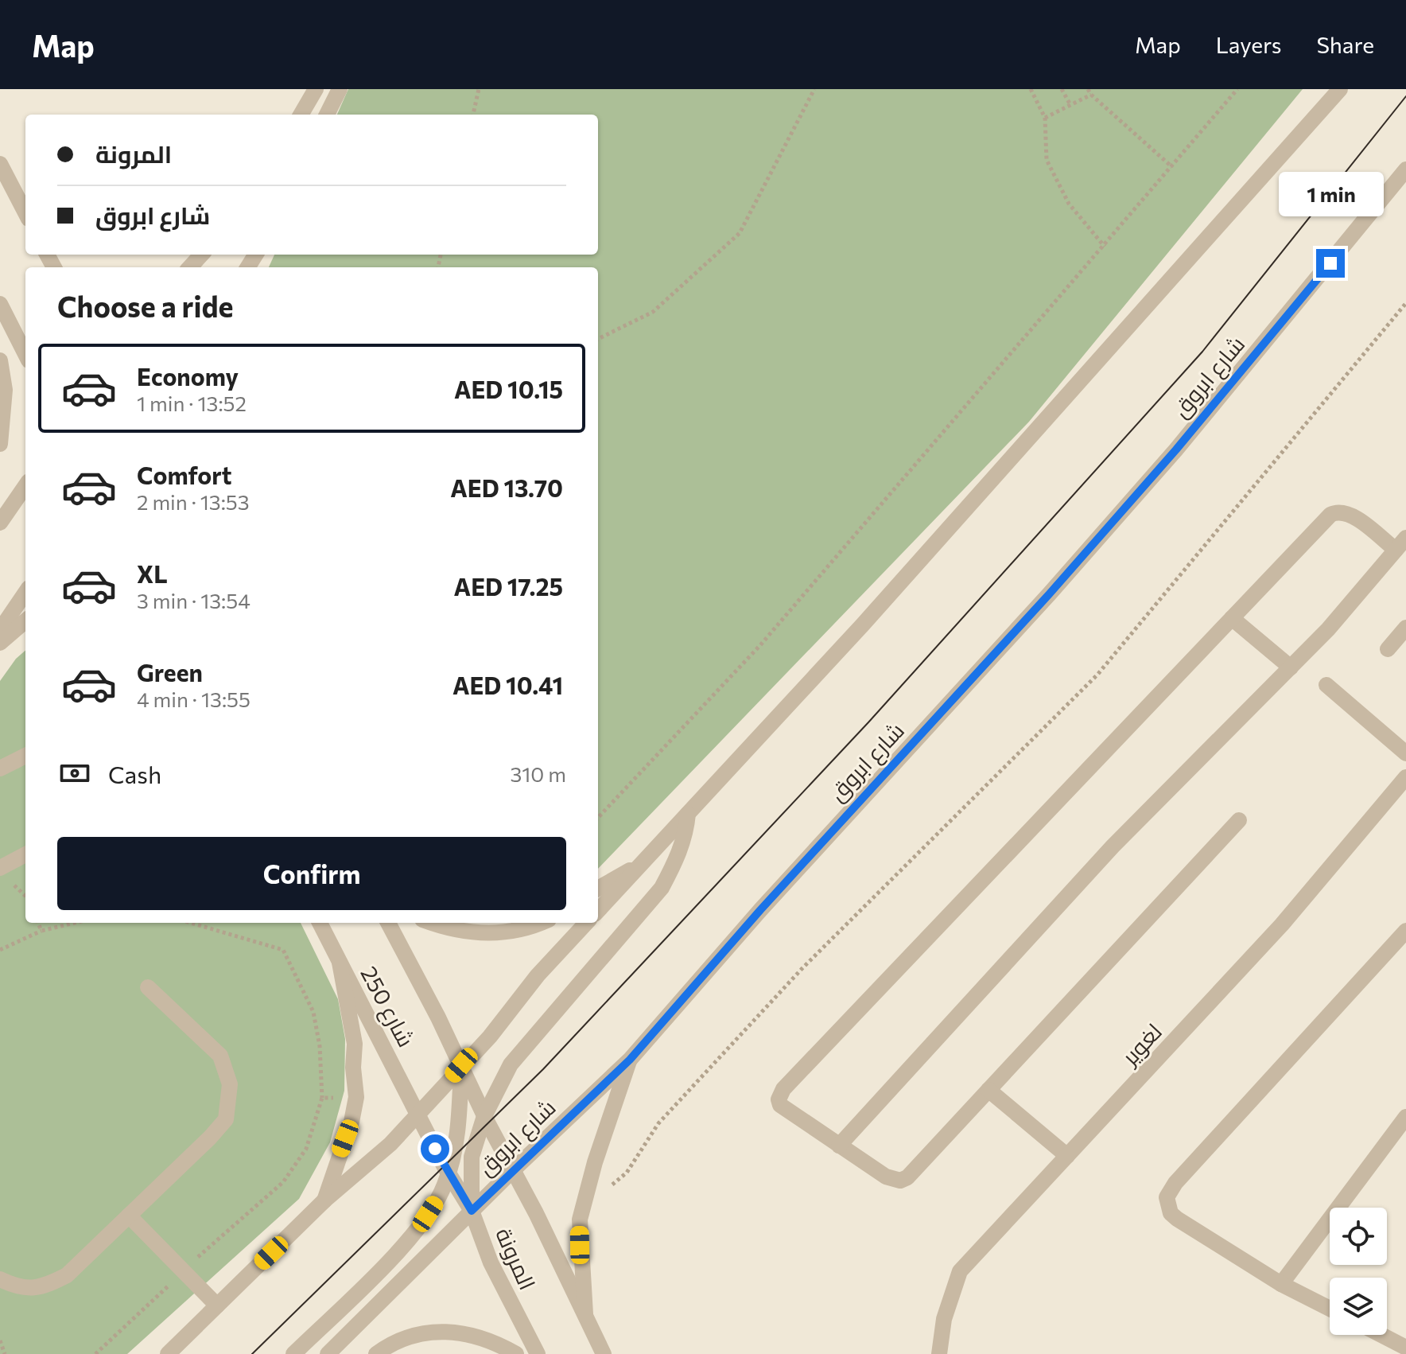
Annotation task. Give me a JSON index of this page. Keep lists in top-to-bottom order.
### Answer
{
  "streets": {
    "street": [
      "شارع ابروق",
      "شارع 250",
      "لغوير",
      "المرونة"
    ]
  },
  "crossings": [
    ["شارع ابروق", "المرونة"],
    ["شارع 250", "المرونة"]
  ],
  "page": {
    "header": "Map",
    "nav": ["Map", "Layers", "Share"],
    "banner": ["المرونة", "شارع ابروق"],
    "bubble": "1 min",
    "heading": "Choose a ride",
    "list": [
      {
        "name": "Economy",
        "note": "1 min · 13:52",
        "value": "AED 10.15"
      },
      {
        "name": "Comfort",
        "note": "2 min · 13:53",
        "value": "AED 13.70"
      },
      {
        "name": "XL",
        "note": "3 min · 13:54",
        "value": "AED 17.25"
      },
      {
        "name": "Green",
        "note": "4 min · 13:55",
        "value": "AED 10.41"
      }
    ],
    "pay": ["Cash", "310 m"],
    "buttons": "Confirm"
  }
}
